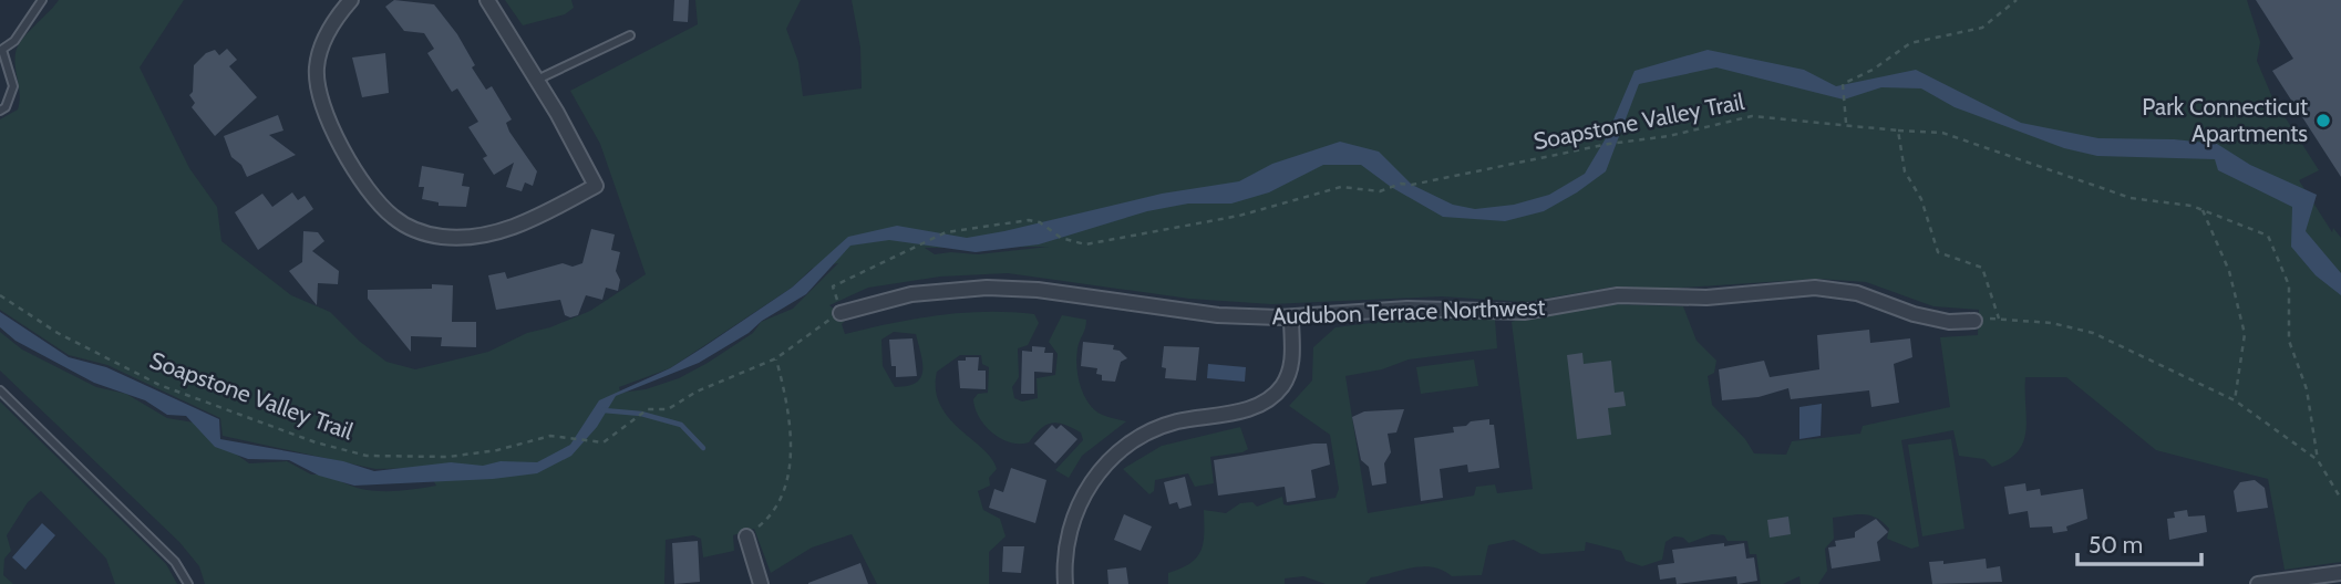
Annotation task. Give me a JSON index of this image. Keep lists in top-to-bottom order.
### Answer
{
  "streets": {
    "street": ["Audubon Terrace Northwest"],
    "path": ["Soapstone Valley Trail"]
  },
  "crossings": [
    ["Soapstone Valley Trail", "Audubon Terrace Northwest"]
  ],
  "places": ["Park Connecticut Apartments"],
  "scale_bar": "50 m"
}
